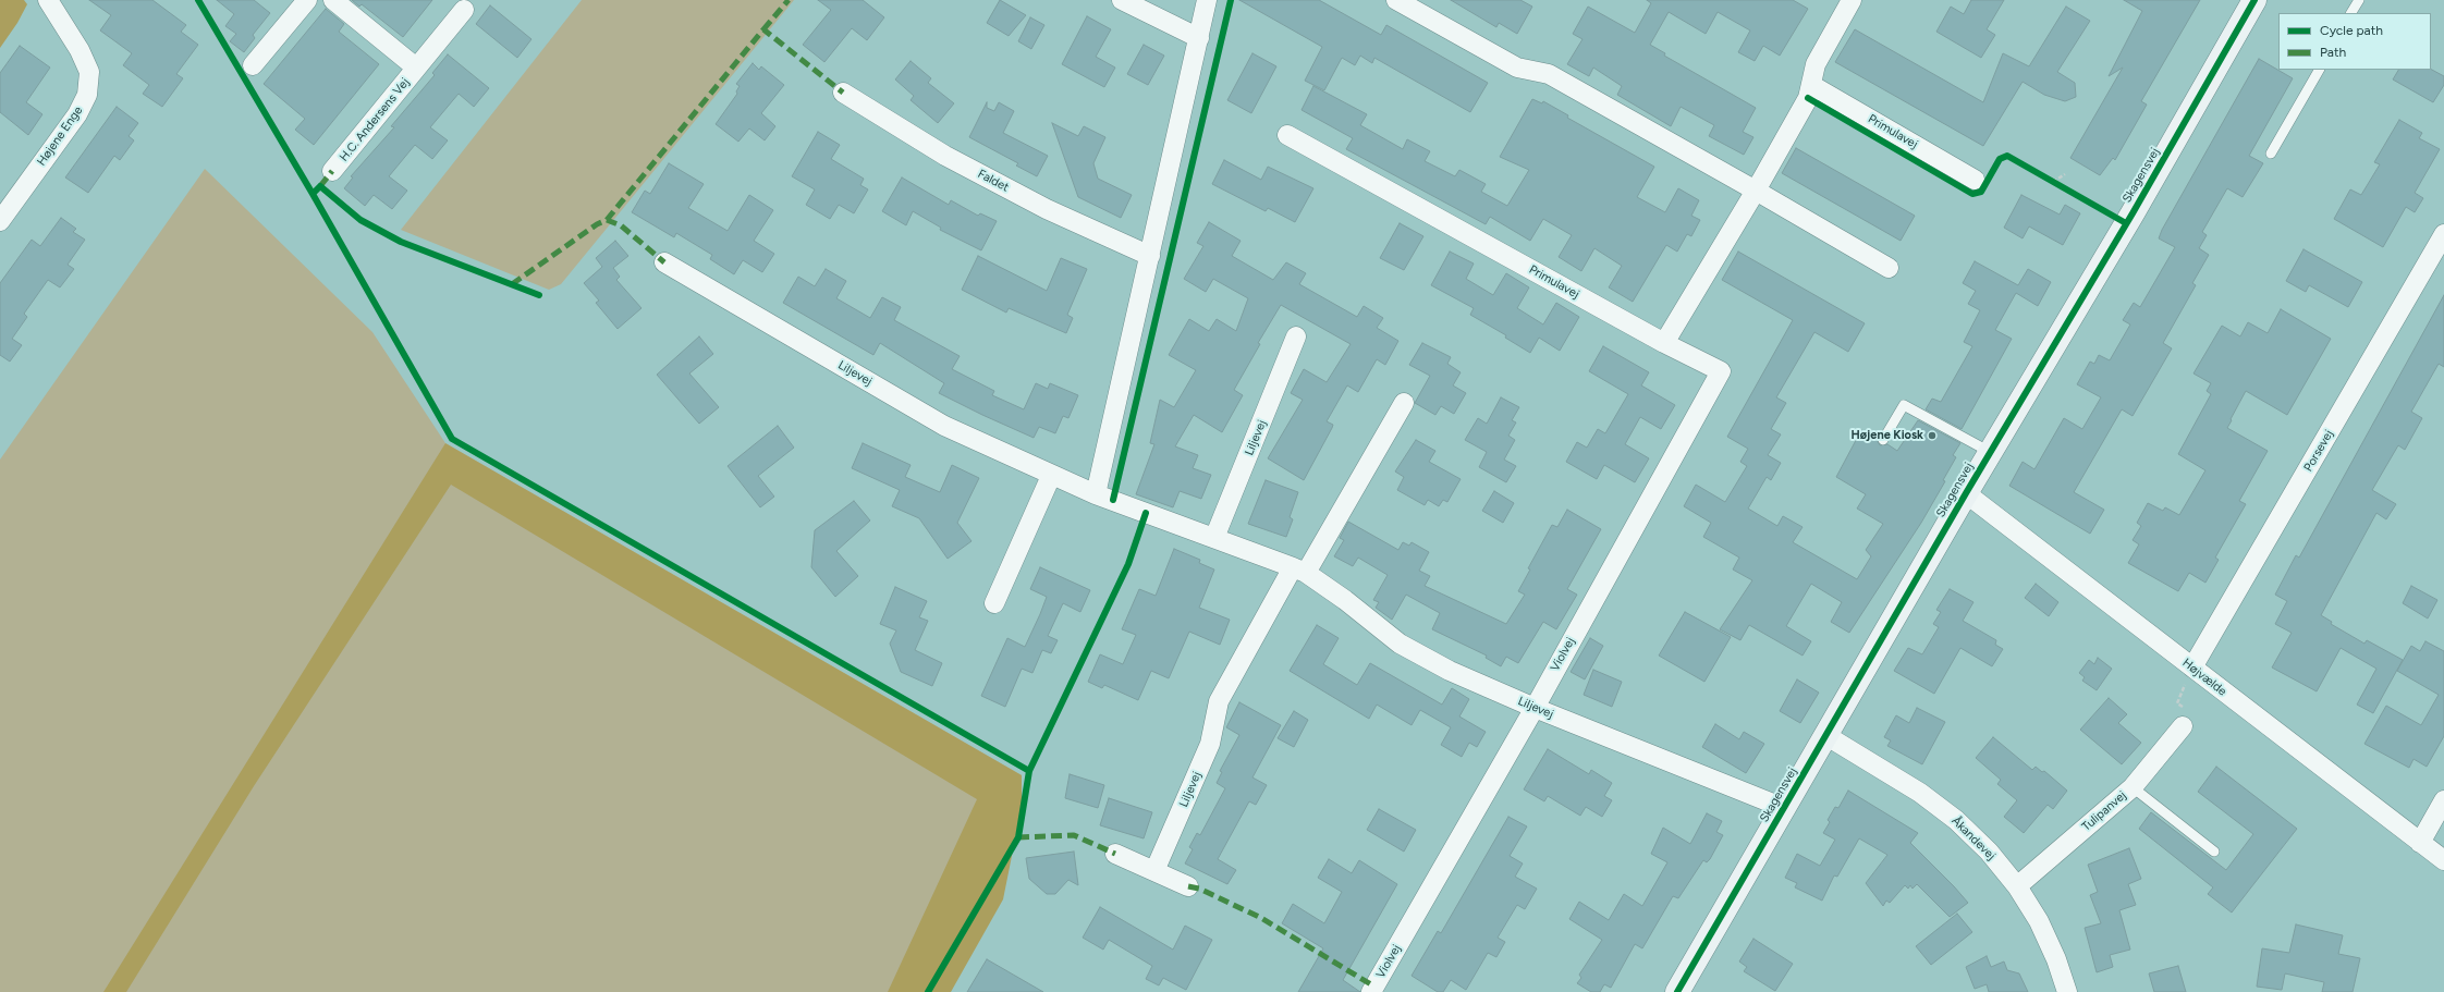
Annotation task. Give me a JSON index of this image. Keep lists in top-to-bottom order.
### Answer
{
  "streets": {
    "street": [
      "H.C. Andersens Vej",
      "Primulavej",
      "Højene Enge",
      "Skagensvej",
      "Faldet",
      "Liljevej",
      "Porsevej",
      "Violvej",
      "Højvælde",
      "Tulipanvej",
      "Åkandevej"
    ]
  },
  "crossings": [
    ["Primulavej", "Violvej"],
    ["Skagensvej", "Liljevej"],
    ["Skagensvej", "Højvælde"],
    ["Skagensvej", "Åkandevej"],
    ["Liljevej", "Violvej"],
    ["Porsevej", "Højvælde"],
    ["Tulipanvej", "Åkandevej"]
  ],
  "places": ["Højene Kiosk"],
  "legend": ["Cycle path", "Path"]
}
